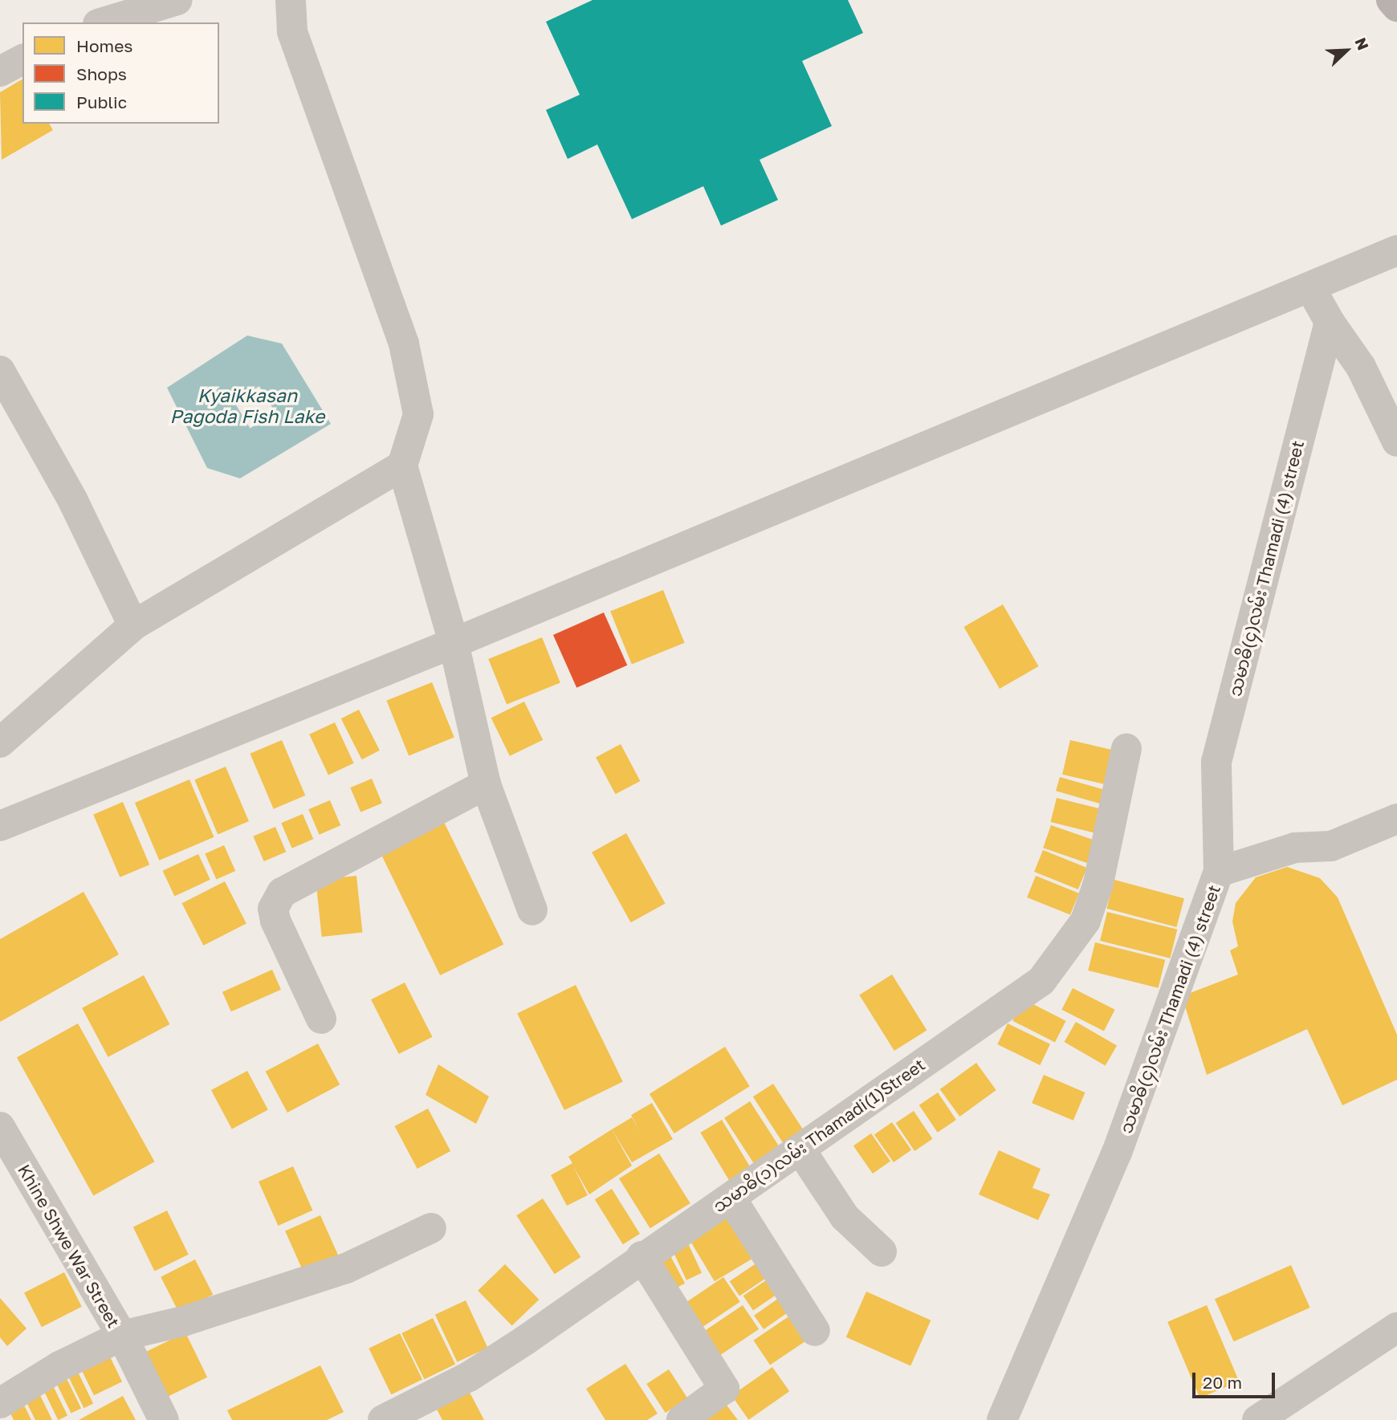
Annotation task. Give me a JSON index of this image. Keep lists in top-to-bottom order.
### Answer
{
  "streets": {
    "street": ["သမာဓိ(၄)လမ်း Thamadi (4) street", "သမာဓိ(၁)လမ်း Thamadi(1)Street", "Khine Shwe War Street"]
  },
  "water": ["Kyaikkasan Pagoda Fish Lake"],
  "legend": ["Homes", "Shops", "Public"],
  "scale_bar": "20 m",
  "north": "top right"
}
